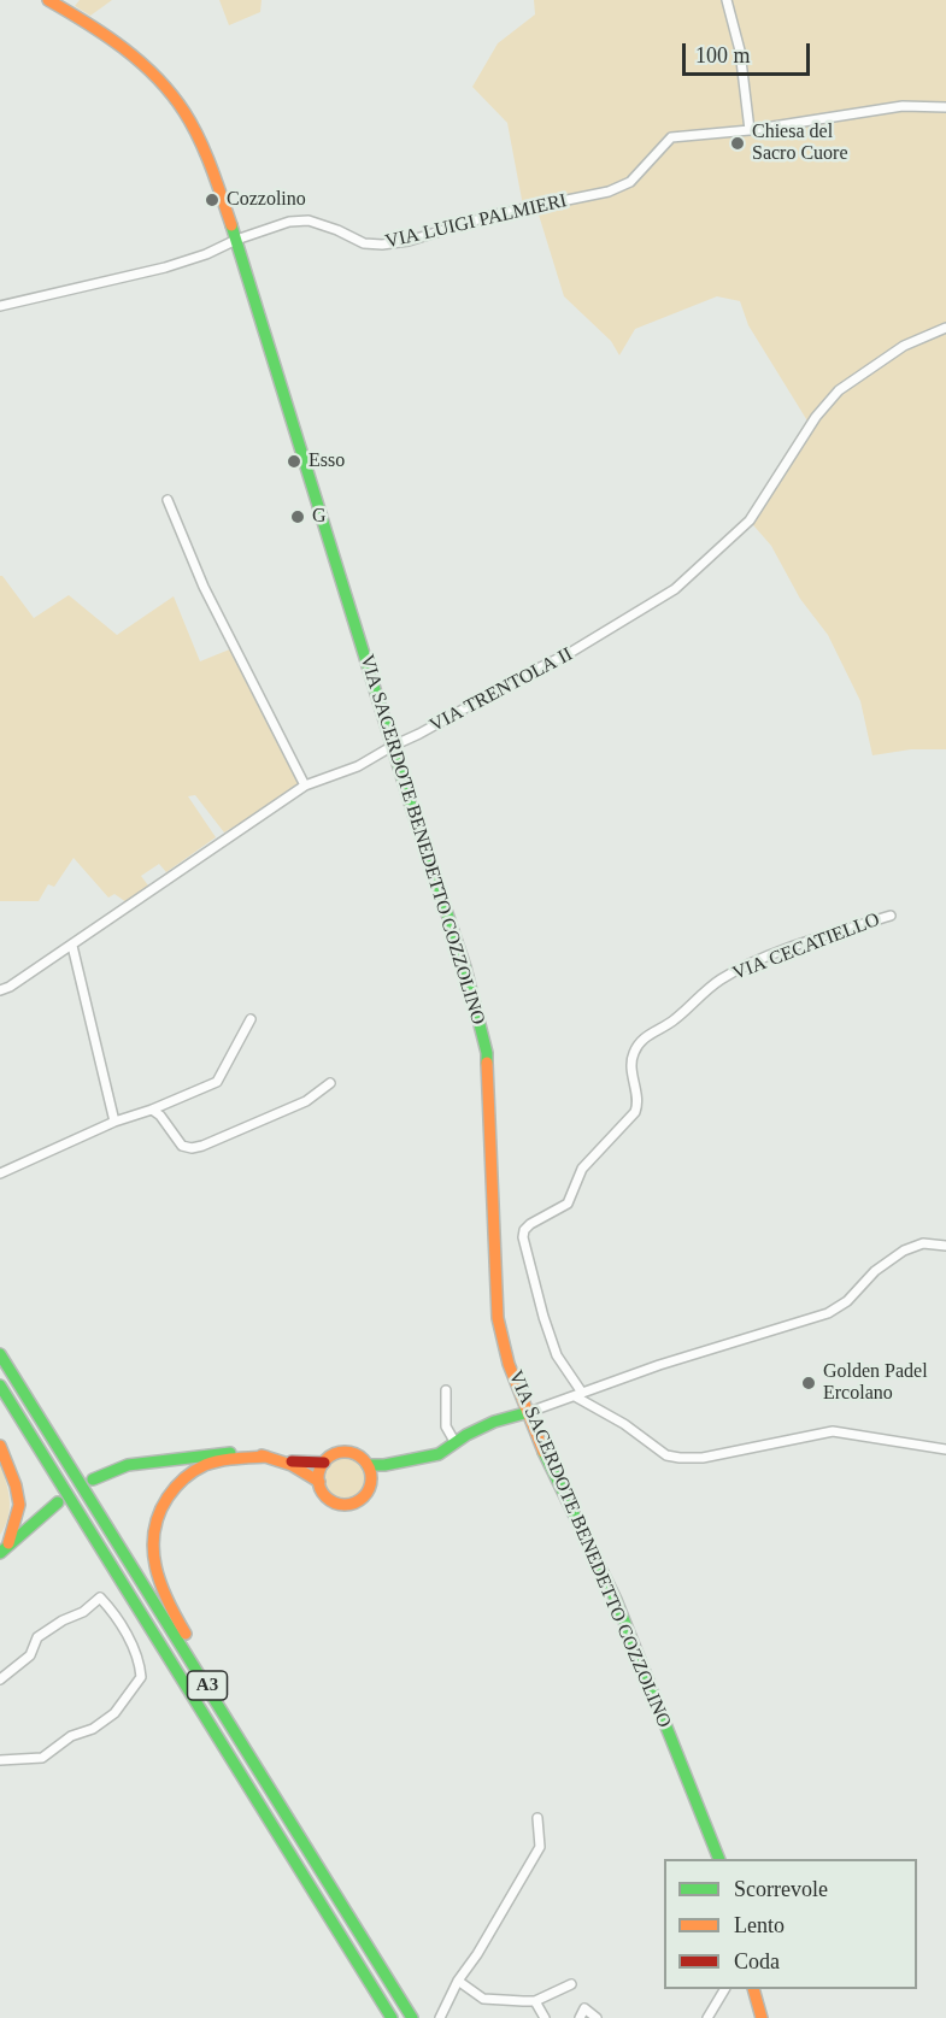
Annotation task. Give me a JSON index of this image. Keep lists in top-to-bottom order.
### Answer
{
  "streets": {
    "main road": ["VIA SACERDOTE BENEDETTO COZZOLINO", "A3"],
    "street": ["VIA LUIGI PALMIERI", "VIA TRENTOLA II", "VIA CECATIELLO"]
  },
  "crossings": [
    ["VIA LUIGI PALMIERI", "VIA SACERDOTE BENEDETTO COZZOLINO"],
    ["VIA TRENTOLA II", "VIA SACERDOTE BENEDETTO COZZOLINO"]
  ],
  "places": [
    "Chiesa del Sacro Cuore",
    "Cozzolino",
    "Esso",
    "G",
    "Golden Padel Ercolano"
  ],
  "legend": ["Scorrevole", "Lento", "Coda"],
  "scale_bar": "100 m"
}
